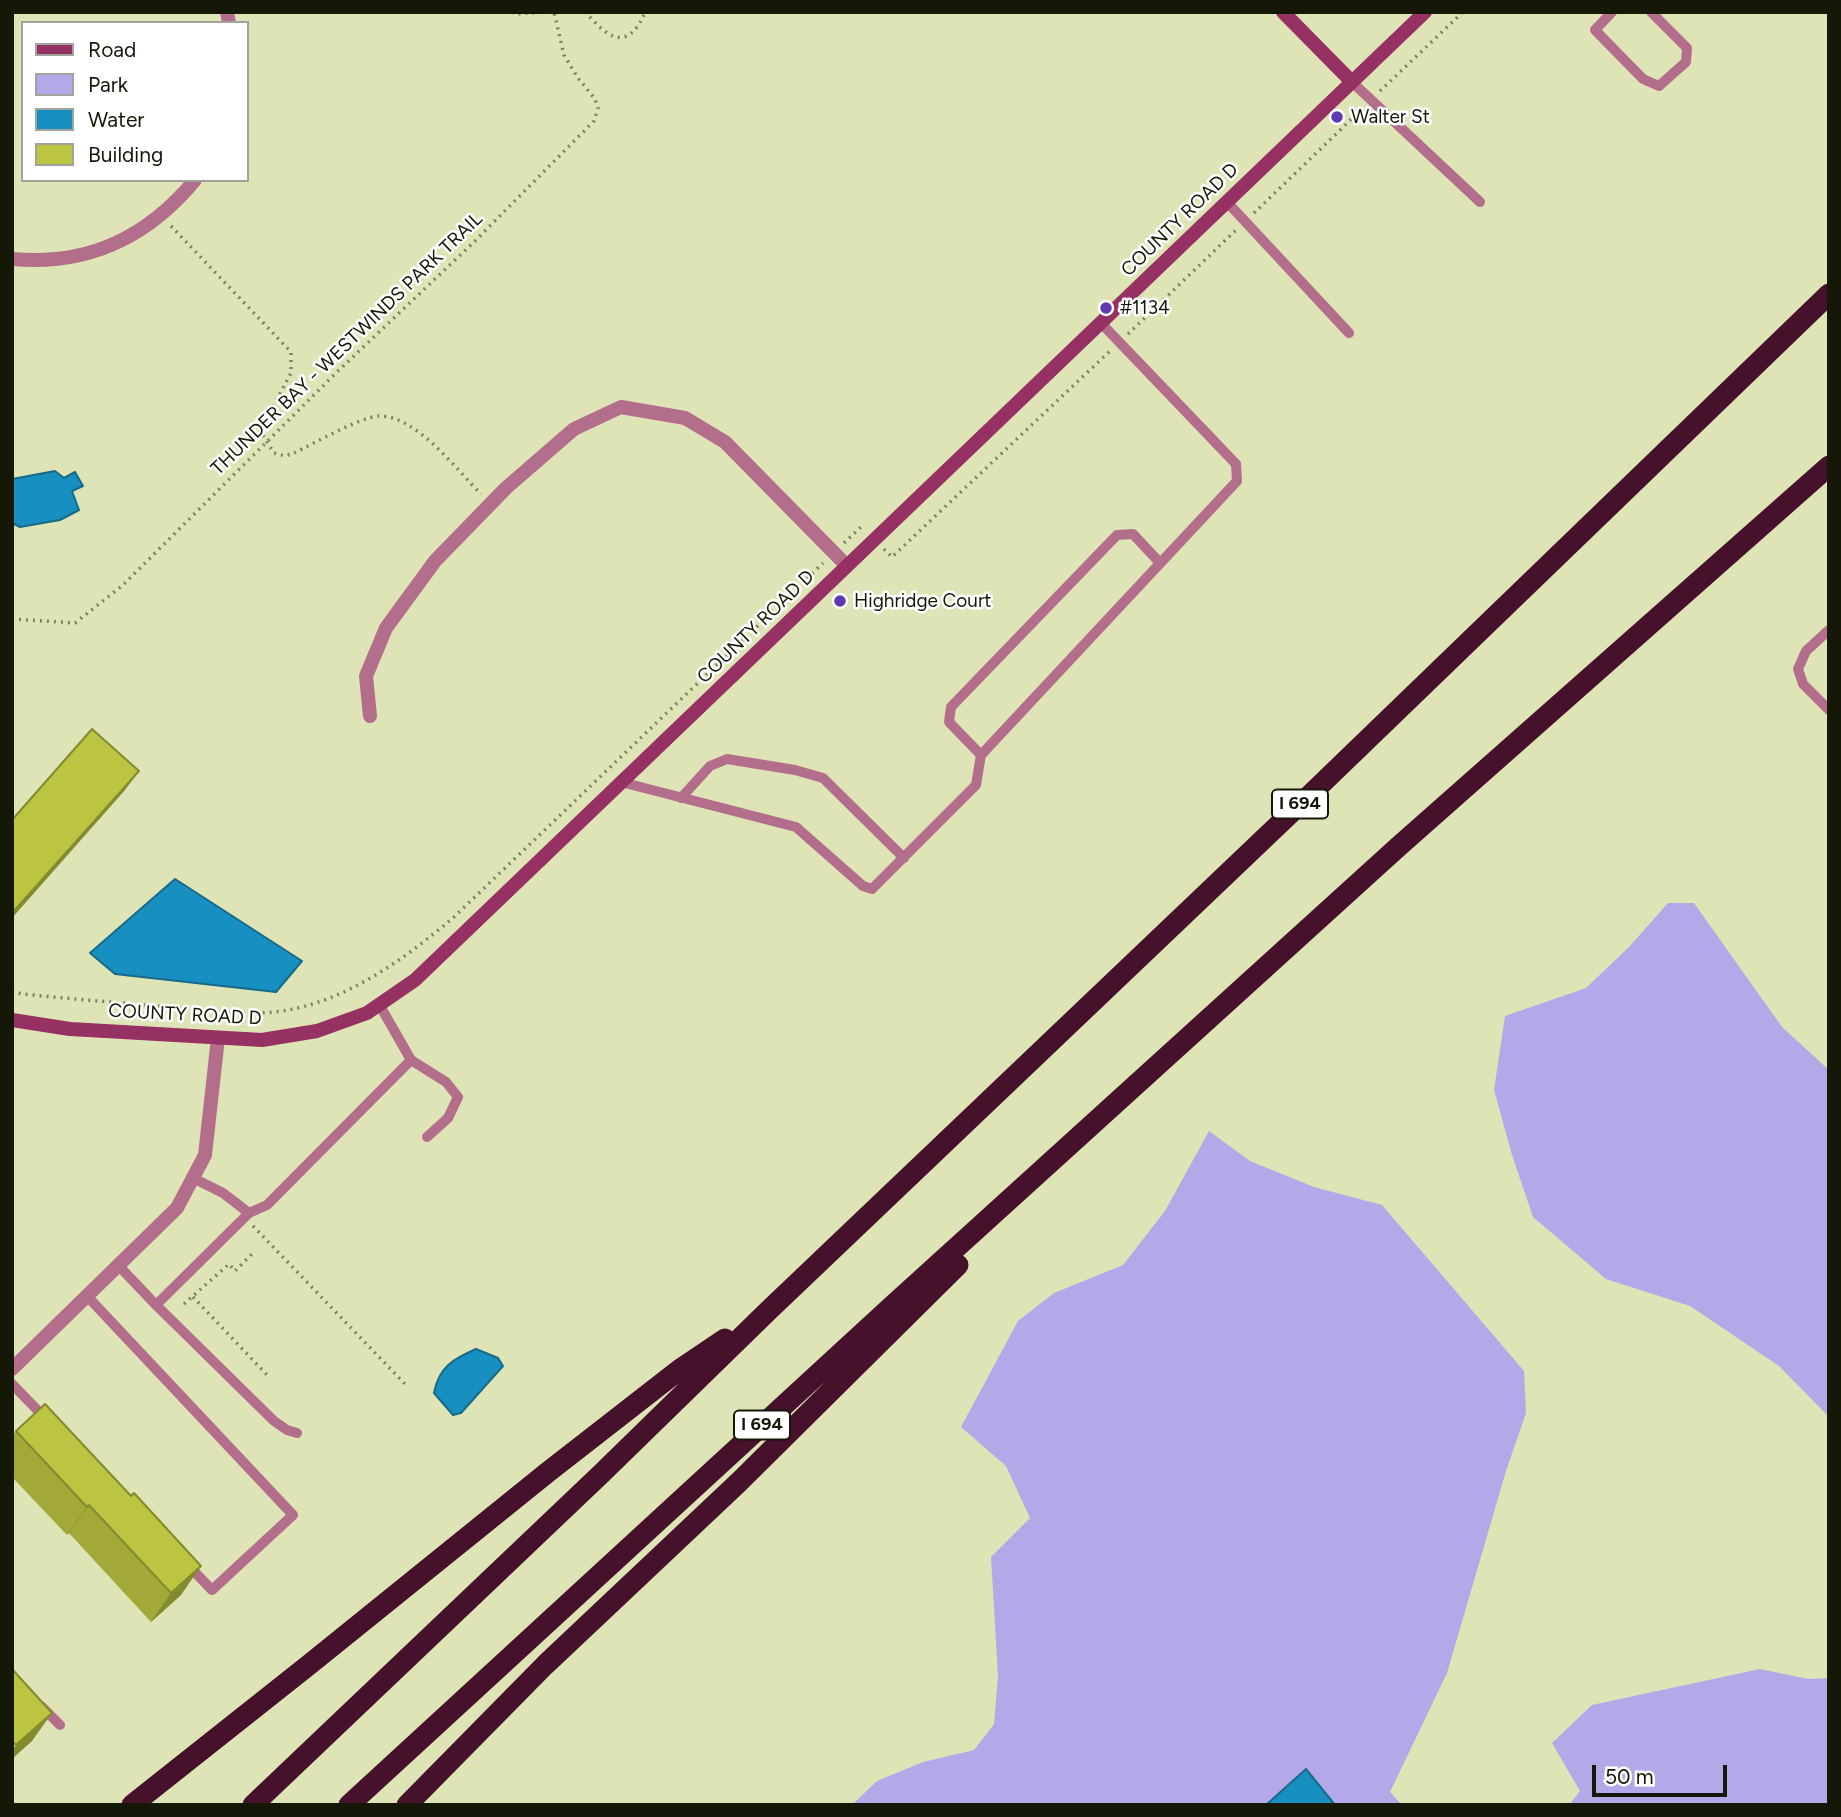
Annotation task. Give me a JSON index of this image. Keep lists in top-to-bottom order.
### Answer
{
  "streets": {
    "highway": ["I 694"],
    "street": ["COUNTY ROAD D"],
    "path": ["THUNDER BAY - WESTWINDS PARK TRAIL"]
  },
  "places": ["Walter St", "#1134", "Highridge Court"],
  "legend": [
    "Road",
    "Park",
    "Water",
    "Building"
  ],
  "scale_bar": "50 m"
}
